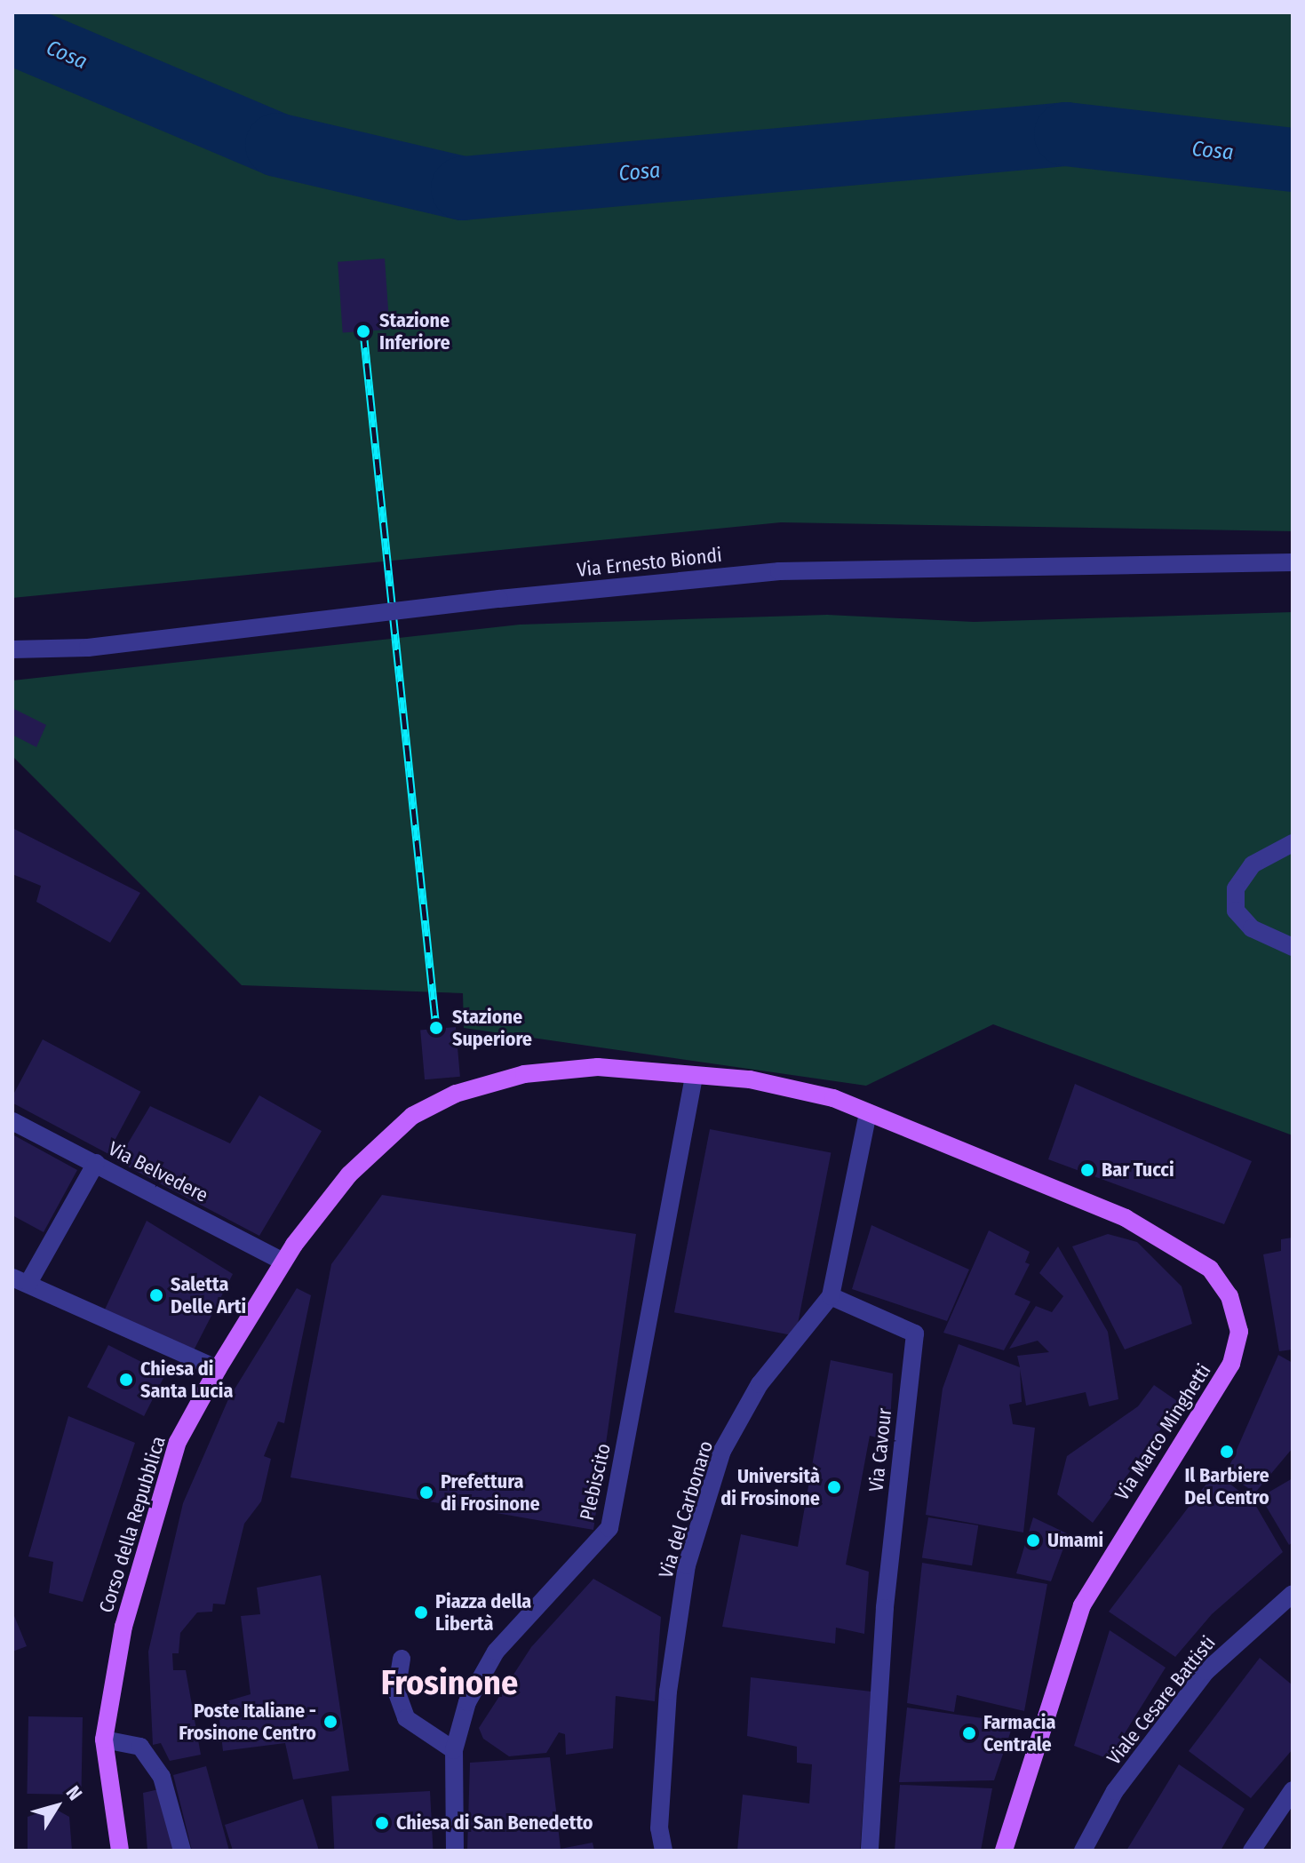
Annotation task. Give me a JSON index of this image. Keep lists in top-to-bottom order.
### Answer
{
  "streets": {
    "main road": ["Via Marco Minghetti", "Corso della Repubblica"],
    "street": [
      "Via Ernesto Biondi",
      "Via Belvedere",
      "Via Cavour",
      "Plebiscito",
      "Via del Carbonaro",
      "Viale Cesare Battisti"
    ]
  },
  "crossings": [
    ["Via Belvedere", "Corso della Repubblica"],
    ["Via Marco Minghetti", "Corso della Repubblica"],
    ["Via Cavour", "Via del Carbonaro"],
    ["Plebiscito", "Corso della Repubblica"]
  ],
  "districts": ["Frosinone"],
  "water": ["Cosa"],
  "places": [
    "Stazione Inferiore",
    "Stazione Superiore",
    "Bar Tucci",
    "Saletta Delle Arti",
    "Chiesa di Santa Lucia",
    "Il Barbiere Del Centro",
    "Università di Frosinone",
    "Prefettura di Frosinone",
    "Umami",
    "Piazza della Libertà",
    "Poste Italiane - Frosinone Centro",
    "Farmacia Centrale",
    "Chiesa di San Benedetto"
  ],
  "north": "top right"
}
